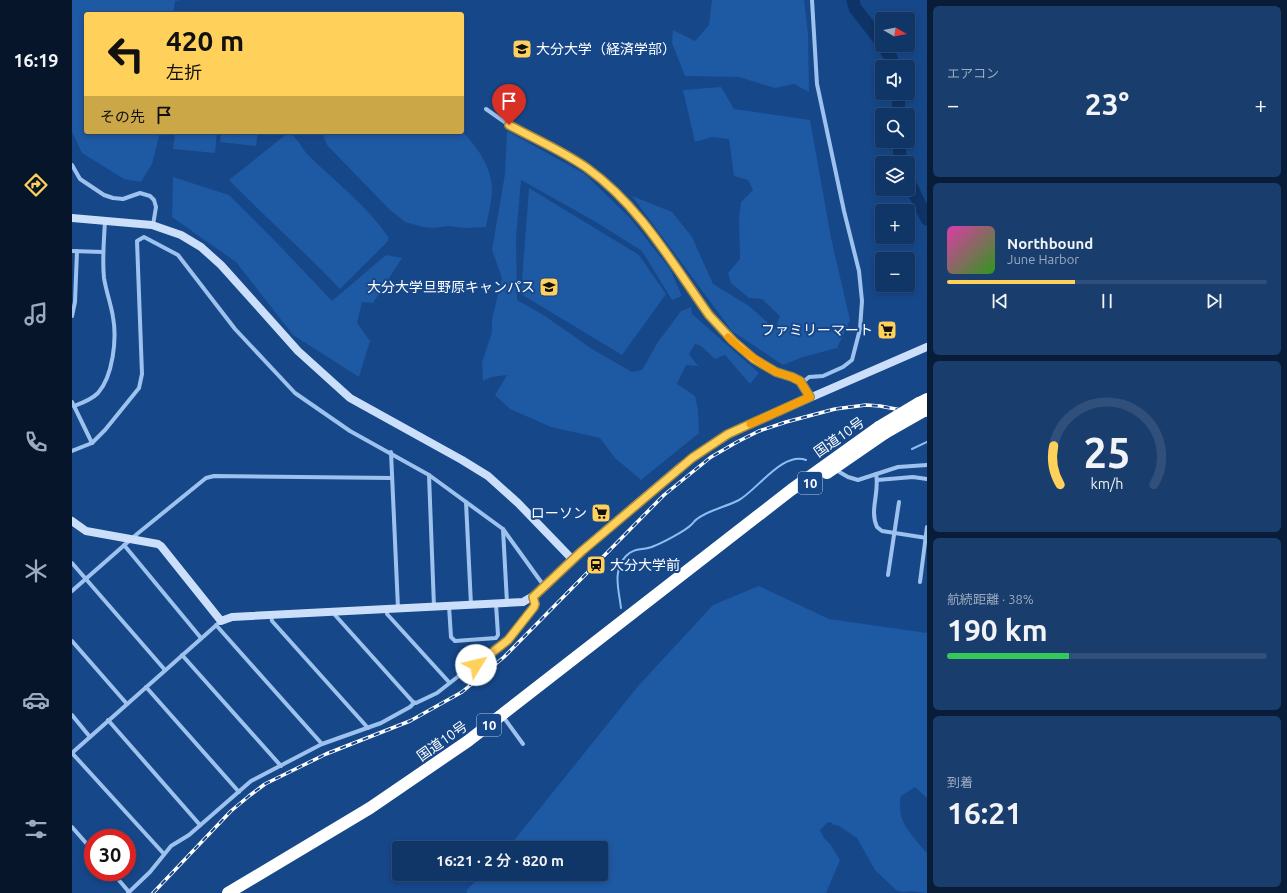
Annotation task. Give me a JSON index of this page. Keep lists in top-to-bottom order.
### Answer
{
  "streets": {
    "highway": ["国道10号", "10"]
  },
  "places": {
    "school or university": ["大分大学（経済学部）", "大分大学旦野原キャンパス"],
    "supermarket": ["ファミリーマート", "ローソン"],
    "station": ["大分大学前"]
  },
  "north": "right",
  "page": {
    "tabs": "16:19",
    "tile": [
      "エアコン",
      ["航続距離 · 38%", "190 km"],
      ["到着", "16:21"]
    ],
    "map_buttons": ["+", "−"],
    "turn": ["420 m", "左折"],
    "heat": ["−", "23°", "+"],
    "then": "その先",
    "song": ["Northbound", "June Harbor"],
    "limit": "30",
    "trip": "16:21 · 2 分 · 820 m",
    "gauge": ["25", "km/h"]
  }
}
